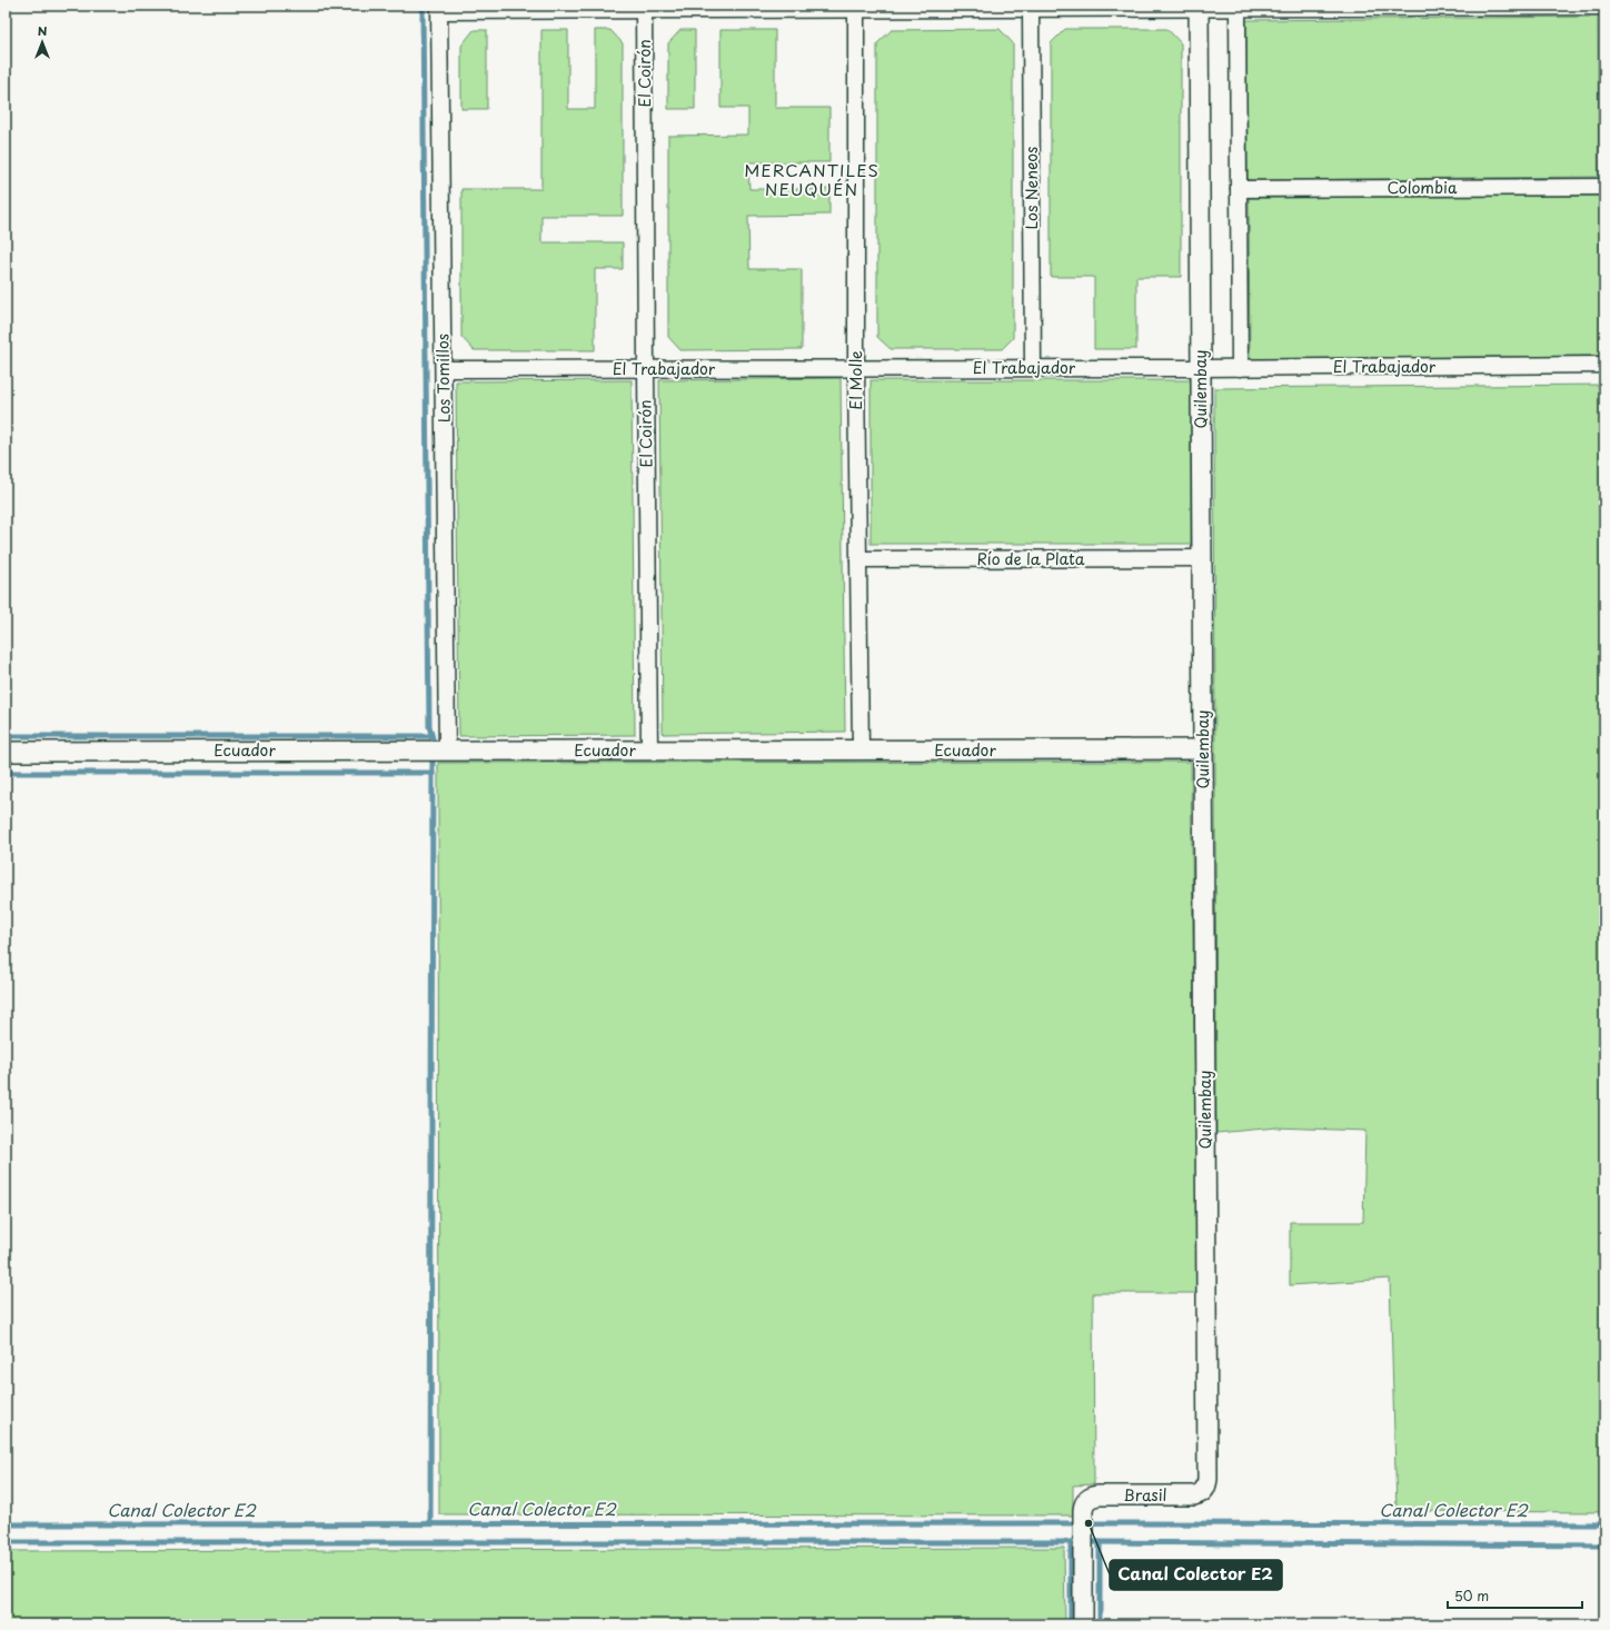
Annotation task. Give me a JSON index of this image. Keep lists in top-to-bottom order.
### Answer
{
  "streets": {
    "street": [
      "El Coirón",
      "Los Neneos",
      "Colombia",
      "El Trabajador",
      "Los Tomillos",
      "El Molle",
      "Quilembay",
      "Río de la Plata",
      "Ecuador",
      "Brasil"
    ]
  },
  "crossings": [
    ["El Coirón", "El Trabajador"],
    ["El Coirón", "Ecuador"],
    ["Los Neneos", "El Trabajador"],
    ["El Trabajador", "Los Tomillos"],
    ["El Trabajador", "El Molle"],
    ["El Trabajador", "Quilembay"],
    ["Los Tomillos", "Ecuador"],
    ["El Molle", "Río de la Plata"],
    ["El Molle", "Ecuador"],
    ["Quilembay", "Río de la Plata"],
    ["Quilembay", "Ecuador"],
    ["Quilembay", "Brasil"]
  ],
  "districts": ["MERCANTILES NEUQUÉN"],
  "water": ["Canal Colector E2"],
  "places": ["Canal Colector E2"],
  "scale_bar": "50 m",
  "north": "top"
}
